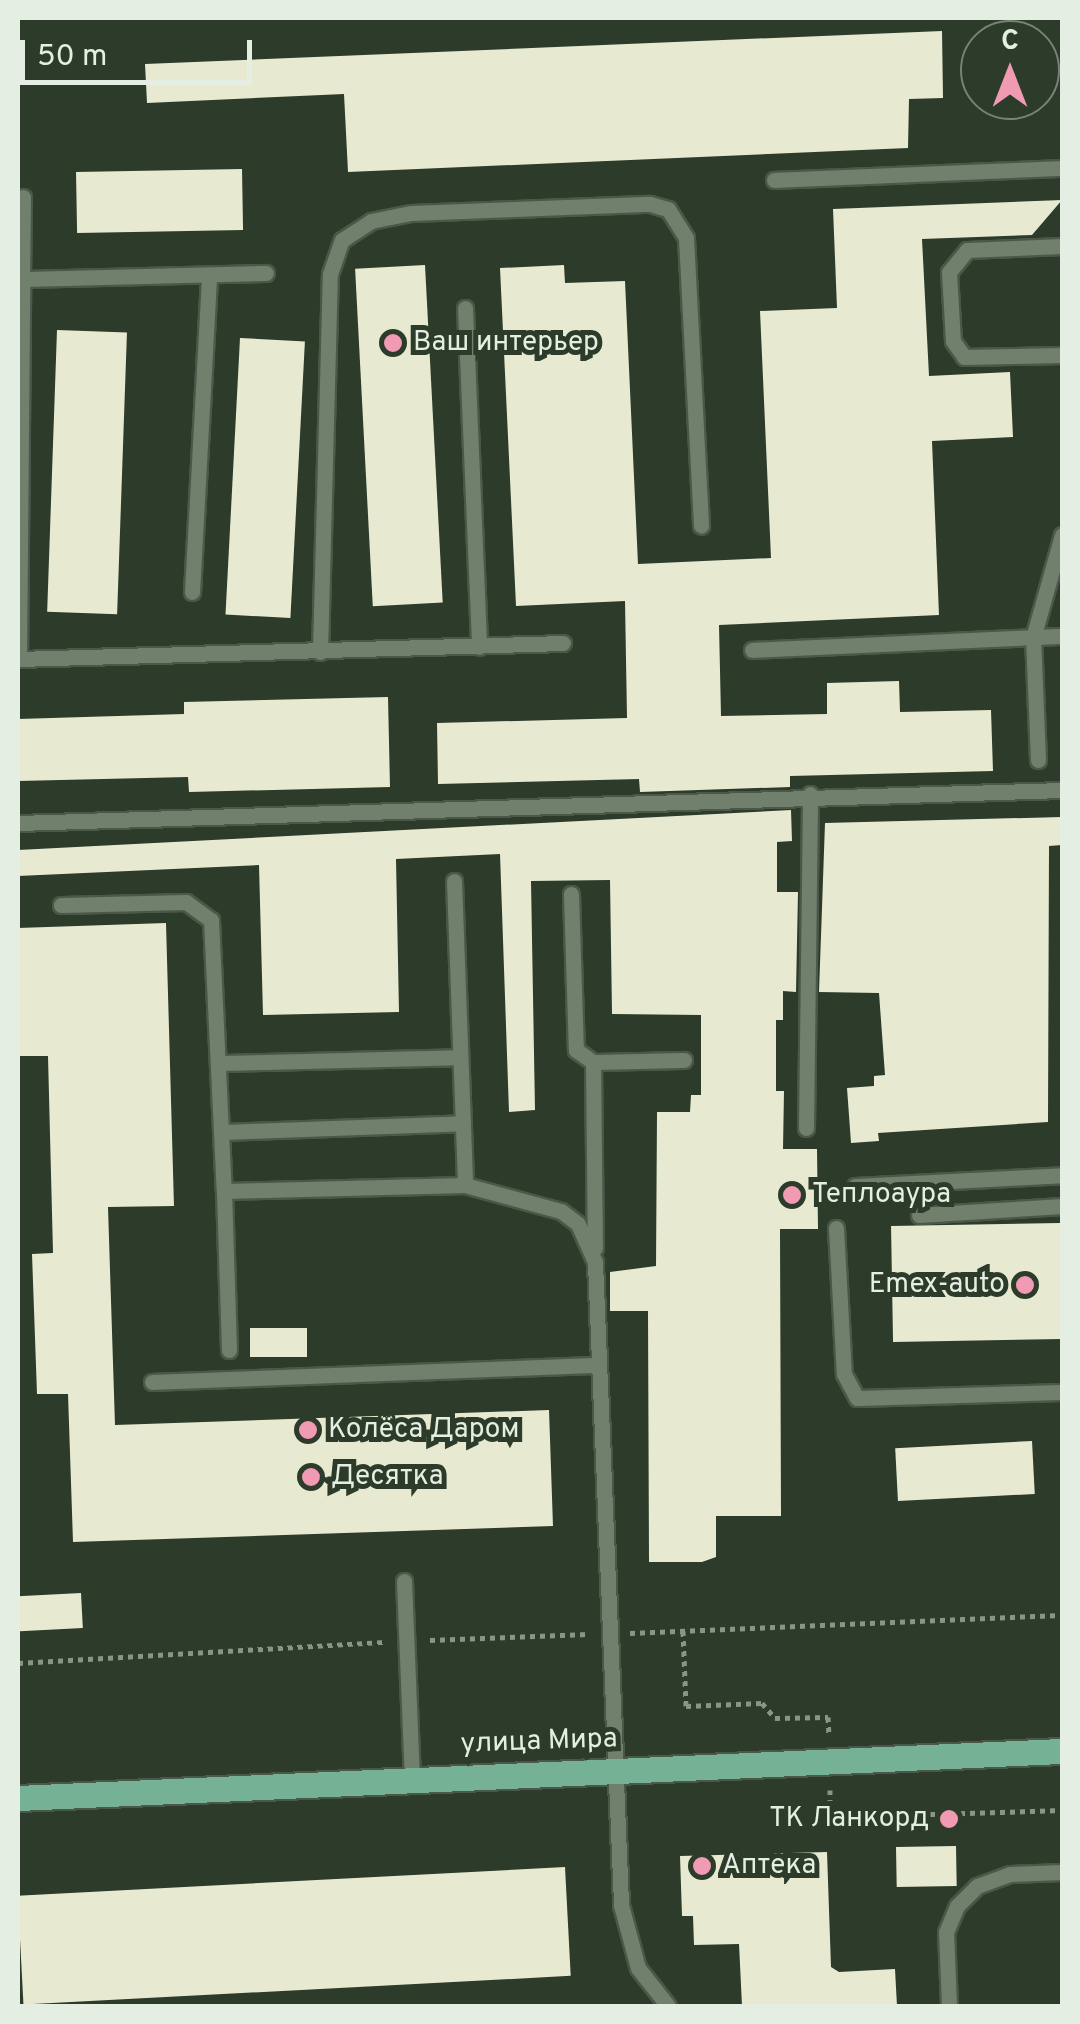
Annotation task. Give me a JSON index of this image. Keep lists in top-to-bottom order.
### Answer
{
  "streets": {
    "main road": ["улица Мира"]
  },
  "places": [
    "Ваш интерьер",
    "Теплоаура",
    "Emex-auto",
    "Колёса Даром",
    "Десятка",
    "ТК Ланкорд",
    "Аптека"
  ],
  "scale_bar": "50 m",
  "north": "top"
}
